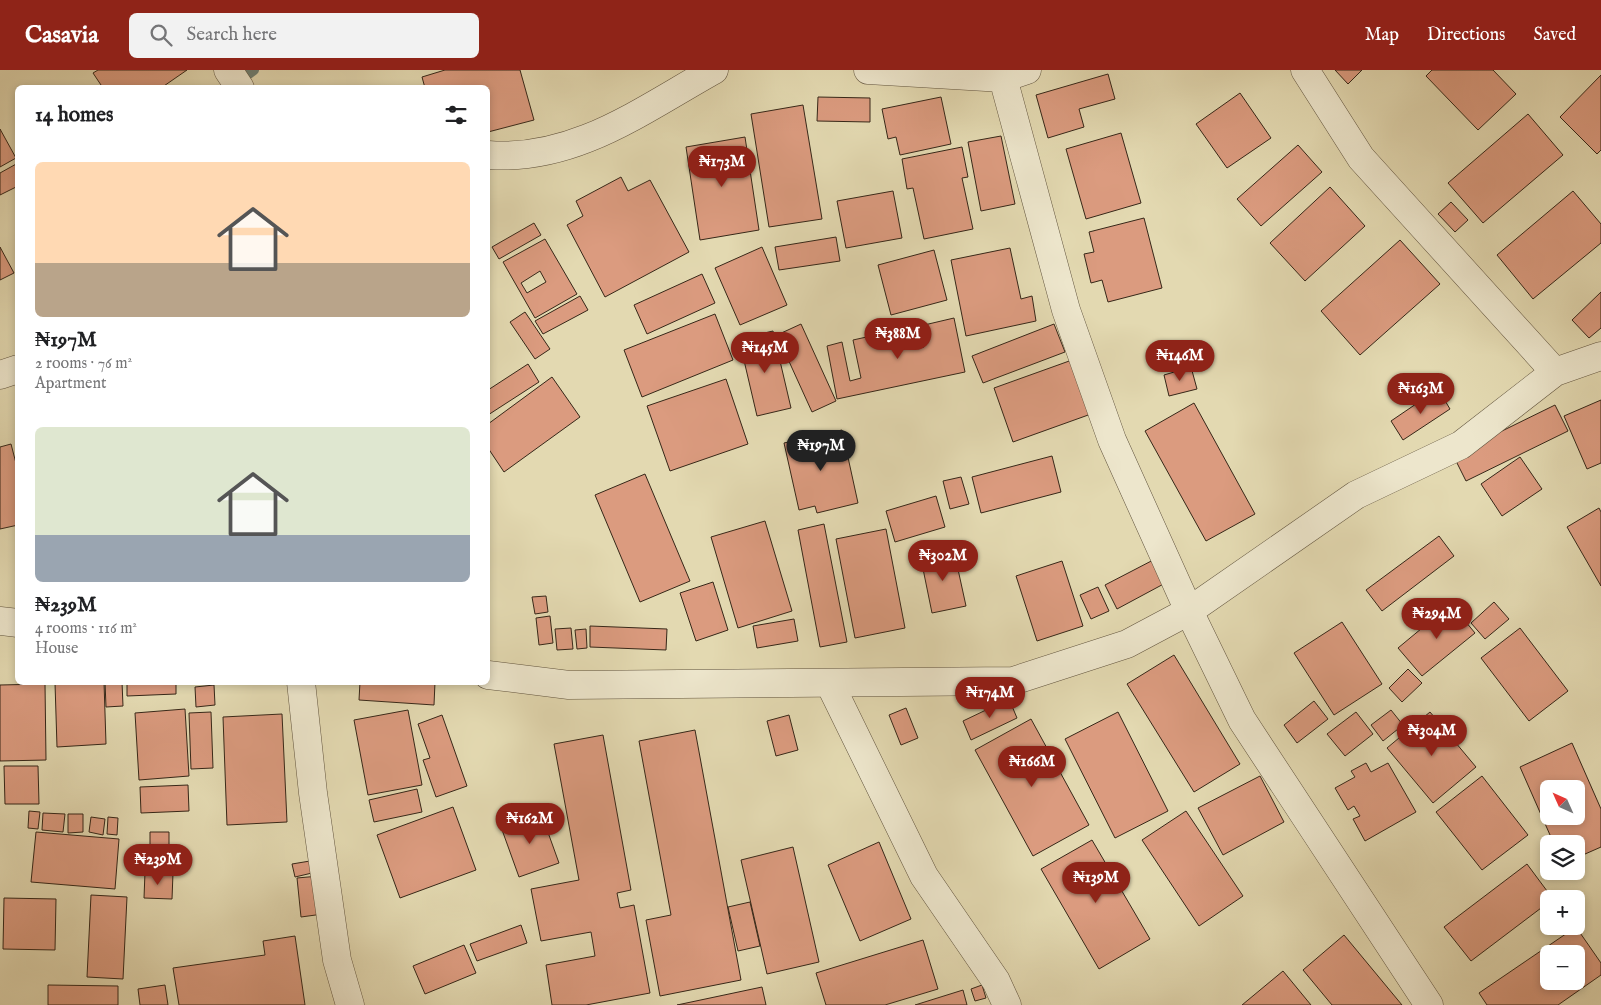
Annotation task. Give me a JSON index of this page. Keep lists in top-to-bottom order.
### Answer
{
  "north": "top left",
  "page": {
    "header": "Casavia",
    "search": "Search here",
    "nav": ["Map", "Directions", "Saved"],
    "heading": "14 homes",
    "list": [
      {
        "name": "₦197M",
        "note": "2 rooms · 76 m² · Apartment"
      },
      {
        "name": "₦239M",
        "note": "4 rooms · 116 m² · House"
      }
    ],
    "price": [
      "₦173M",
      "₦388M",
      "₦145M",
      "₦146M",
      "₦163M",
      "₦197M",
      "₦302M",
      "₦294M",
      "₦174M",
      "₦304M",
      "₦166M",
      "₦162M",
      "₦239M",
      "₦139M"
    ],
    "map_buttons": ["+", "−"]
  }
}
